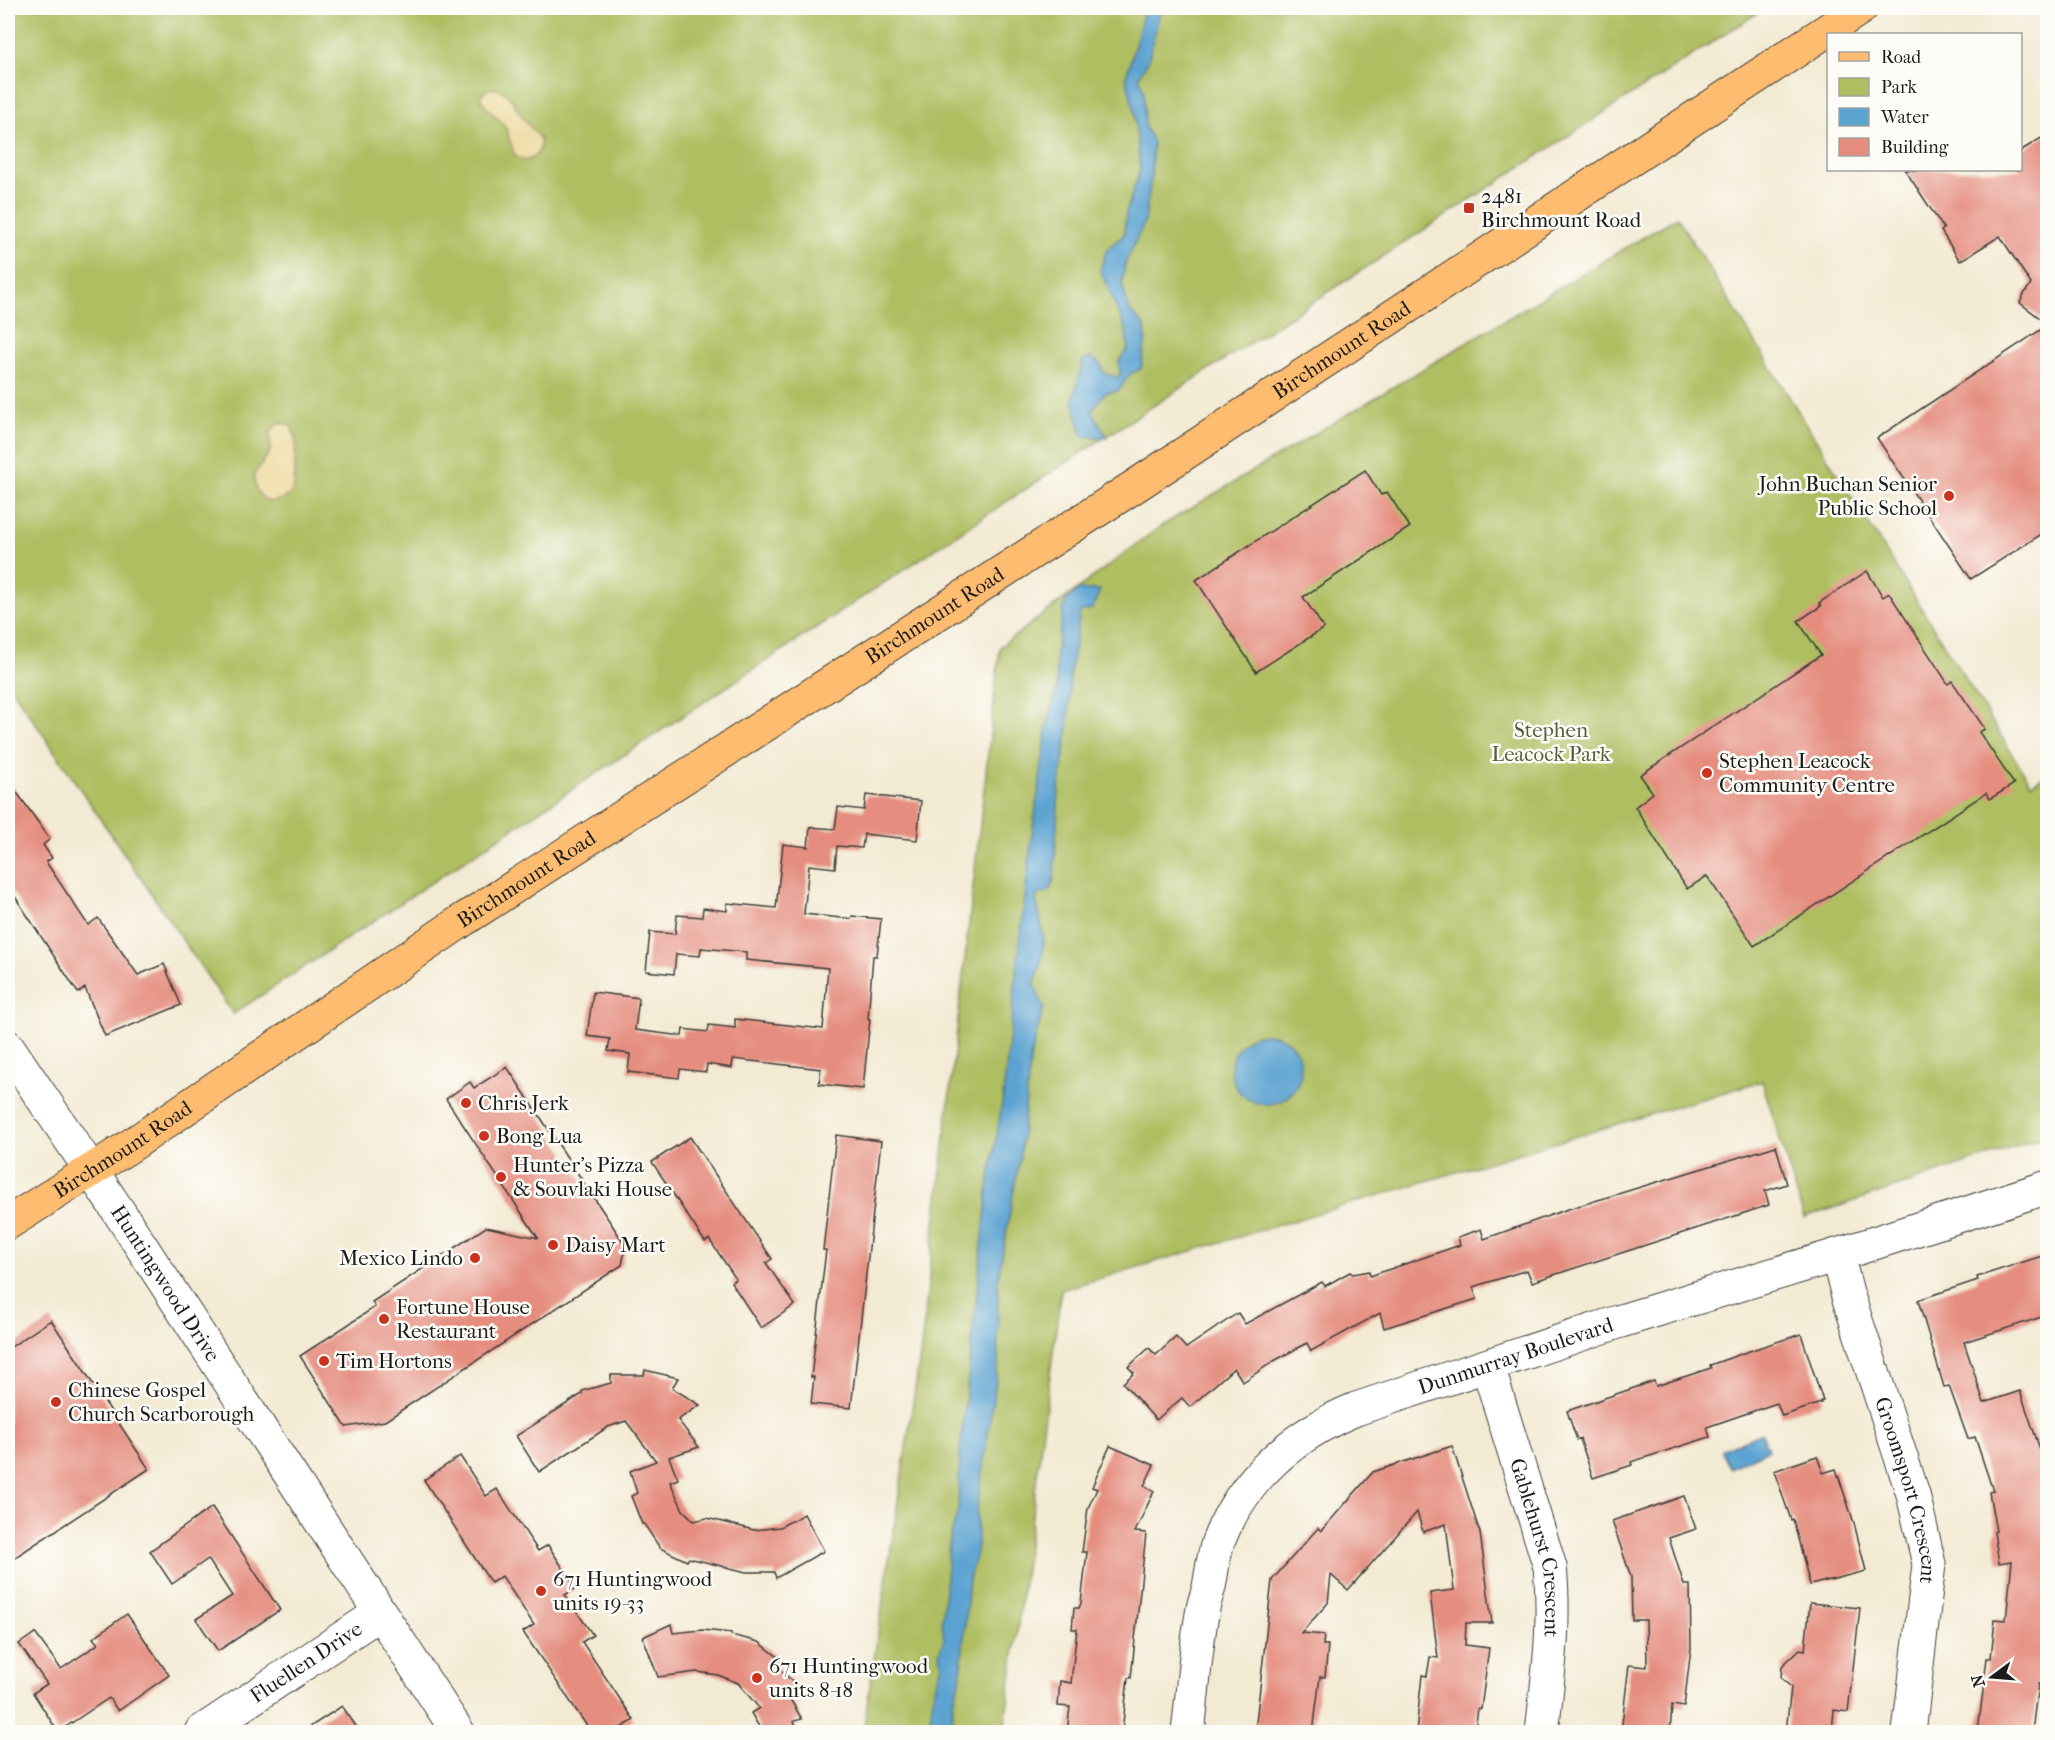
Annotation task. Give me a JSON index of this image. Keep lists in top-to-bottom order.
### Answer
{
  "streets": {
    "main road": ["Birchmount Road"],
    "street": [
      "Huntingwood Drive",
      "Dunmurray Boulevard",
      "Groomsport Crescent",
      "Gablehurst Crescent",
      "Fluellen Drive"
    ]
  },
  "crossings": [
    ["Birchmount Road", "Huntingwood Drive"],
    ["Huntingwood Drive", "Fluellen Drive"],
    ["Dunmurray Boulevard", "Groomsport Crescent"],
    ["Dunmurray Boulevard", "Gablehurst Crescent"]
  ],
  "parks": ["Stephen Leacock Park"],
  "places": {
    "transit": ["2481 Birchmount Road"],
    "other": [
      "John Buchan Senior Public School",
      "Stephen Leacock Community Centre",
      "Chris Jerk",
      "Bong Lua",
      "Hunter's Pizza & Souvlaki House",
      "Daisy Mart",
      "Mexico Lindo",
      "Fortune House Restaurant",
      "Tim Hortons",
      "Chinese Gospel Church Scarborough",
      "671 Huntingwood units 19-33",
      "671 Huntingwood units 8-18"
    ]
  },
  "legend": [
    "Road",
    "Park",
    "Water",
    "Building"
  ],
  "north": "left"
}
